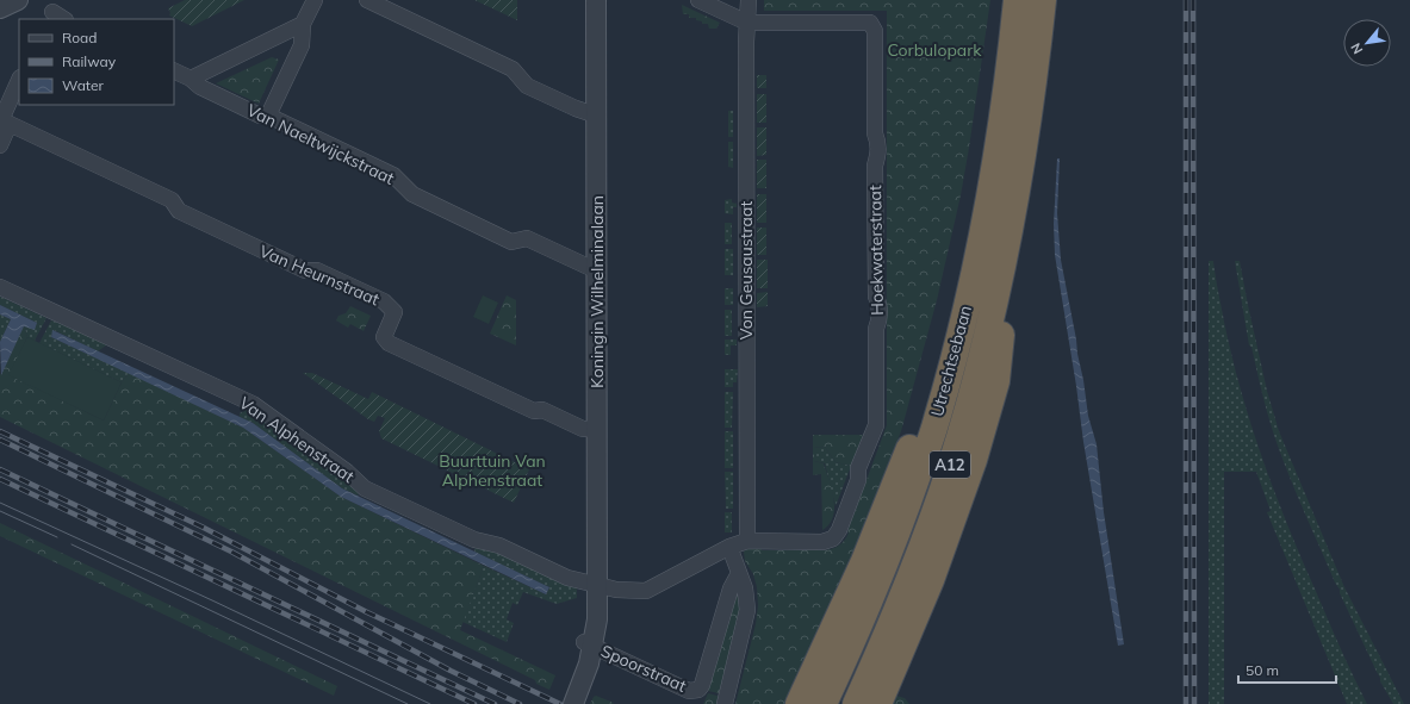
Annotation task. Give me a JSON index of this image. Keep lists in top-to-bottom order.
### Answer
{
  "streets": {
    "highway": ["Utrechtsebaan", "A12"],
    "street": [
      "Van Naeltwijckstraat",
      "Hoekwaterstraat",
      "Von Geusaustraat",
      "Van Heurnstraat",
      "Koningin Wilhelminalaan",
      "Van Alphenstraat",
      "Spoorstraat"
    ]
  },
  "crossings": [
    ["Van Naeltwijckstraat", "Koningin Wilhelminalaan"],
    ["Hoekwaterstraat", "Von Geusaustraat"],
    ["Hoekwaterstraat", "Van Alphenstraat"],
    ["Von Geusaustraat", "Van Alphenstraat"],
    ["Van Heurnstraat", "Koningin Wilhelminalaan"],
    ["Koningin Wilhelminalaan", "Van Alphenstraat"],
    ["Koningin Wilhelminalaan", "Spoorstraat"],
    ["Utrechtsebaan", "A12"]
  ],
  "parks": ["Corbulopark", "Buurttuin Van Alphenstraat"],
  "legend": ["Road", "Railway", "Water"],
  "scale_bar": "50 m",
  "north": "bottom left"
}
